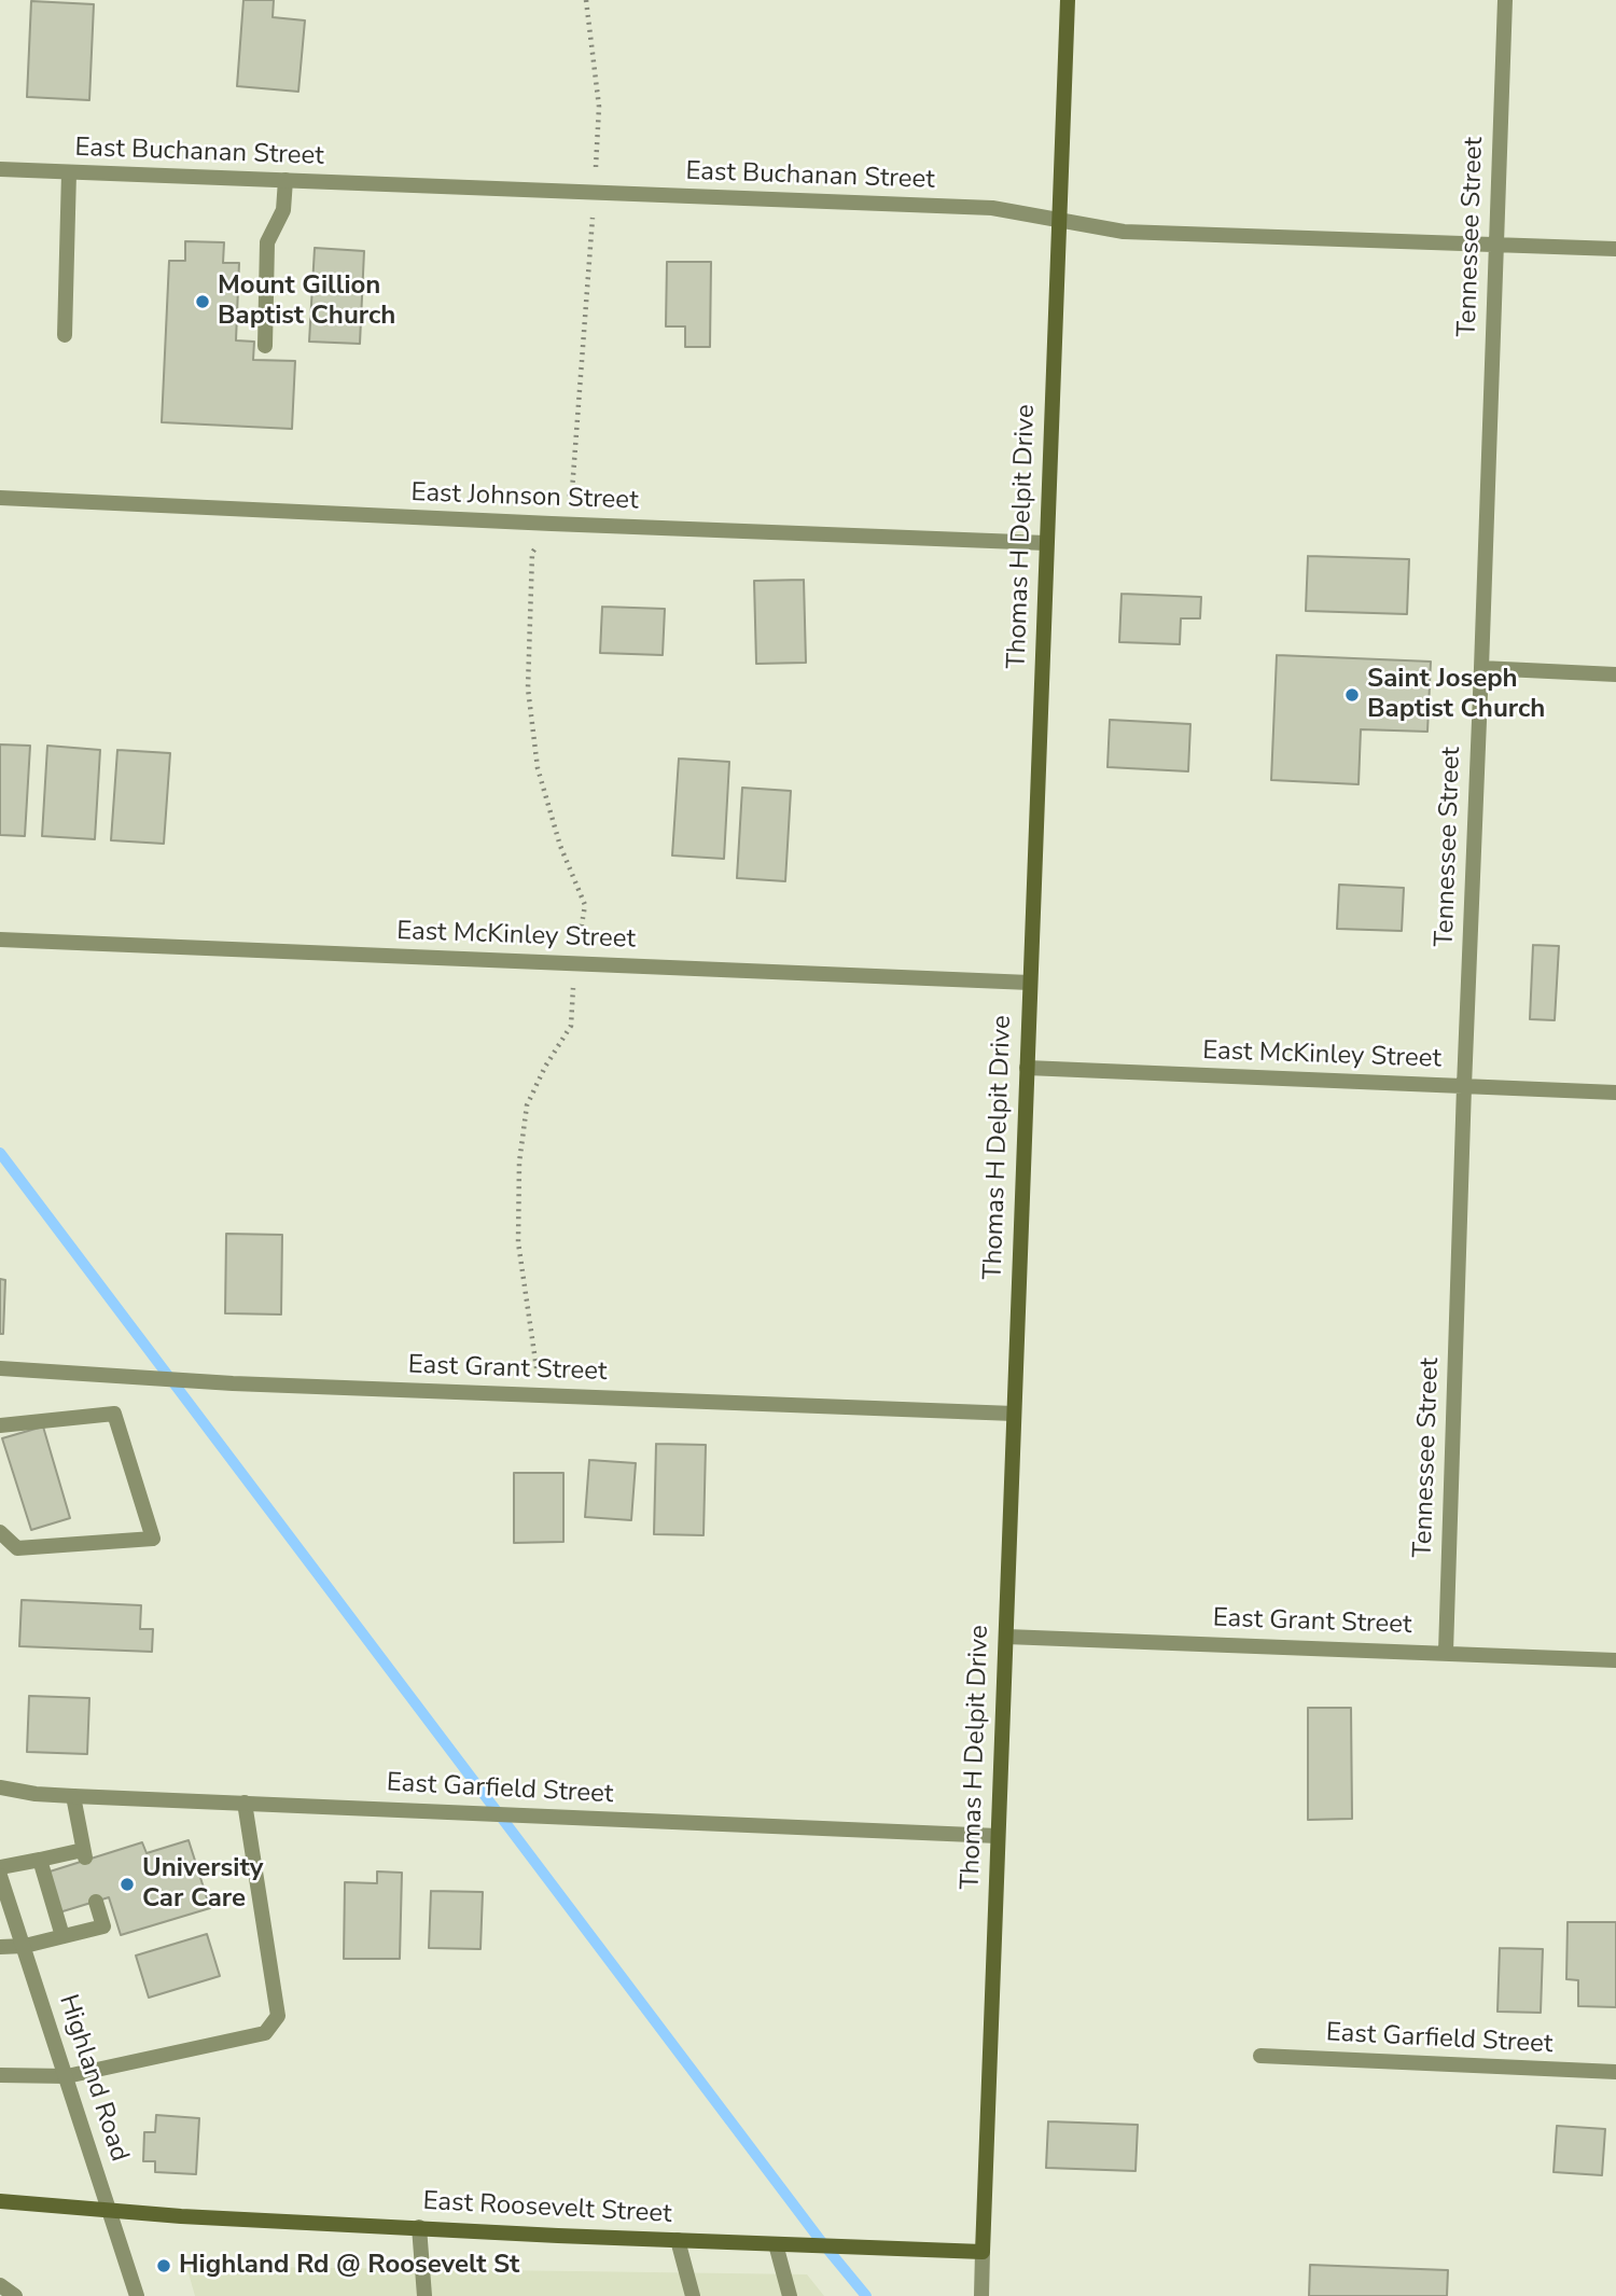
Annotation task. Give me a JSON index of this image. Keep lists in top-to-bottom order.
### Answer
{
  "streets": {
    "main road": ["Thomas H Delpit Drive", "East Roosevelt Street"],
    "street": [
      "East Buchanan Street",
      "Tennessee Street",
      "East Johnson Street",
      "East McKinley Street",
      "East Grant Street",
      "East Garfield Street",
      "Highland Road"
    ]
  },
  "crossings": [
    ["East Buchanan Street", "Tennessee Street"],
    ["East Buchanan Street", "Thomas H Delpit Drive"],
    ["Tennessee Street", "East McKinley Street"],
    ["Tennessee Street", "East Grant Street"],
    ["East Johnson Street", "Thomas H Delpit Drive"],
    ["Thomas H Delpit Drive", "East McKinley Street"],
    ["Thomas H Delpit Drive", "East Grant Street"],
    ["Thomas H Delpit Drive", "East Garfield Street"],
    ["Thomas H Delpit Drive", "East Roosevelt Street"],
    ["Highland Road", "East Roosevelt Street"]
  ],
  "places": [
    "Mount Gillion Baptist Church",
    "Saint Joseph Baptist Church",
    "University Car Care",
    "Highland Rd @ Roosevelt St"
  ]
}
